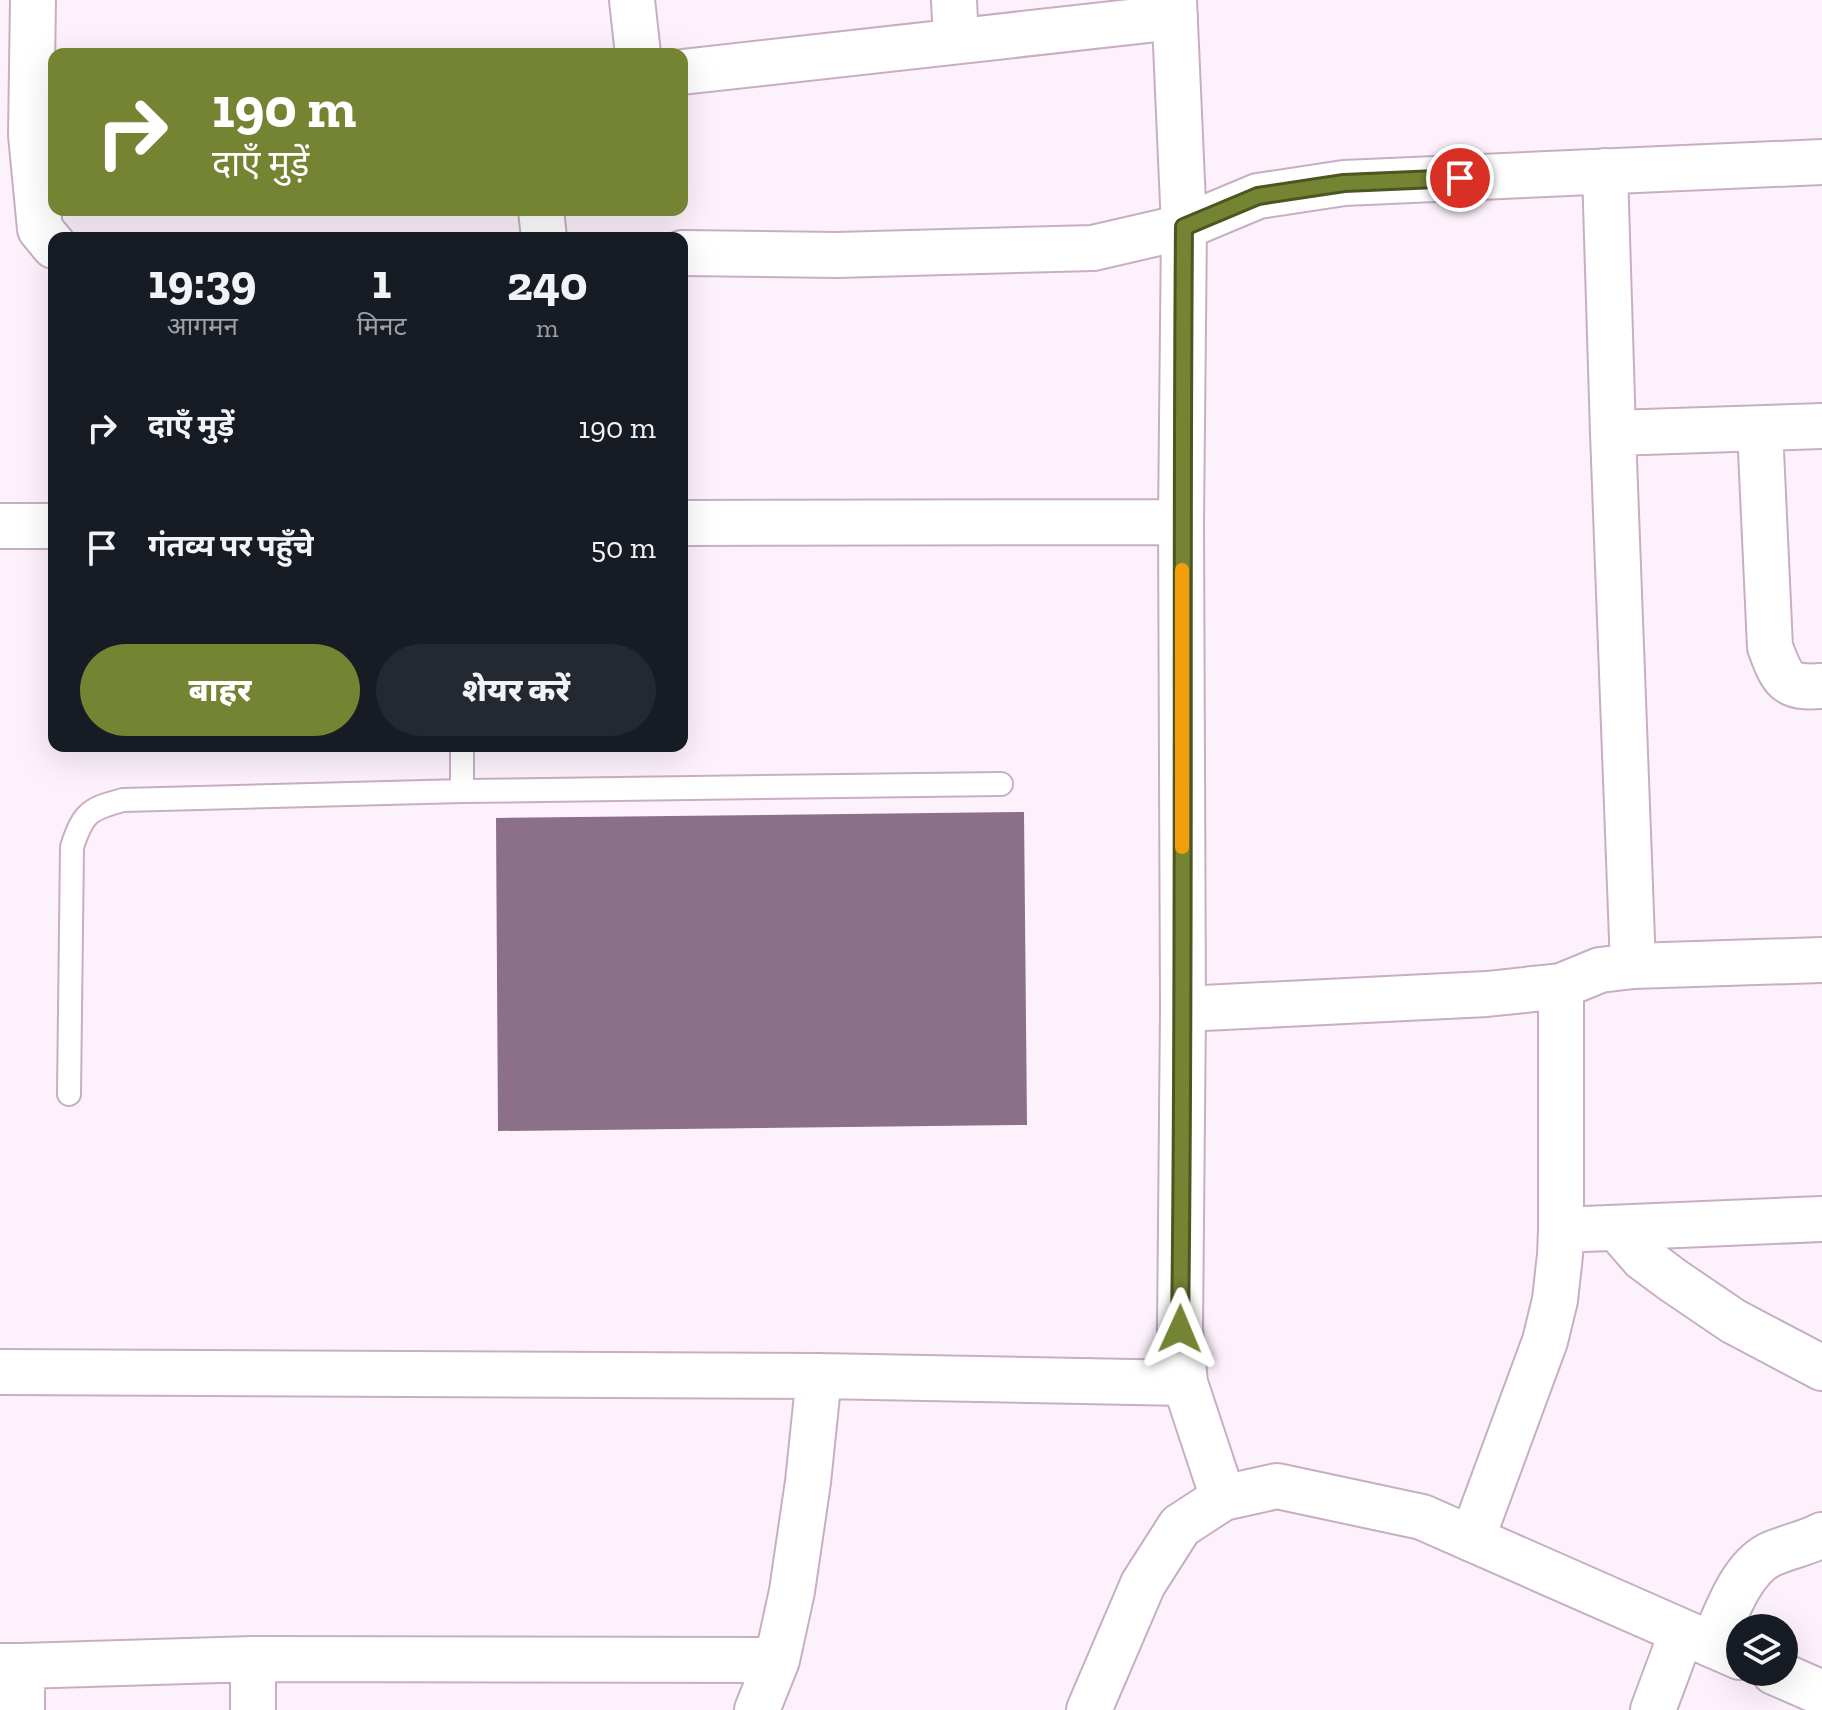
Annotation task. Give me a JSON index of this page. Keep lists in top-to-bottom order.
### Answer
{
  "page": {
    "turn": ["190 m", "दाएँ मुड़ें"],
    "eta": [
      "19:39",
      "आगमन",
      "1",
      "मिनट",
      "240",
      "m"
    ],
    "list": [
      {
        "name": "दाएँ मुड़ें",
        "value": "190 m"
      },
      {
        "name": "गंतव्य पर पहुँचे",
        "value": "50 m"
      }
    ],
    "buttons": ["बाहर", "शेयर करें"]
  }
}
